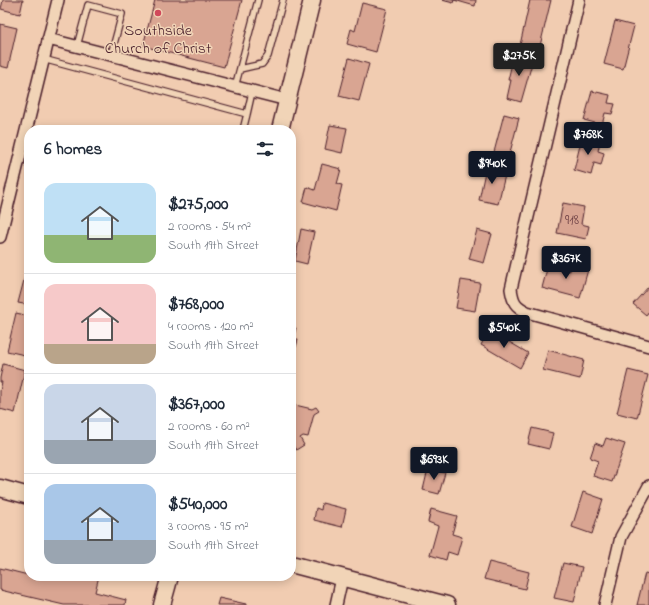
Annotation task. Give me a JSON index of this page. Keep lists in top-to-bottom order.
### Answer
{
  "places": ["Southside Church of Christ"],
  "house_numbers": ["918"],
  "page": {
    "price": [
      "$275K",
      "$768K",
      "$940K",
      "$367K",
      "$540K",
      "$693K"
    ],
    "heading": "6 homes",
    "list": [
      {
        "name": "$275,000",
        "note": "2 rooms · 54 m² · South 19th Street"
      },
      {
        "name": "$768,000",
        "note": "4 rooms · 120 m² · South 19th Street"
      },
      {
        "name": "$367,000",
        "note": "2 rooms · 60 m² · South 19th Street"
      },
      {
        "name": "$540,000",
        "note": "3 rooms · 95 m² · South 19th Street"
      }
    ]
  }
}
